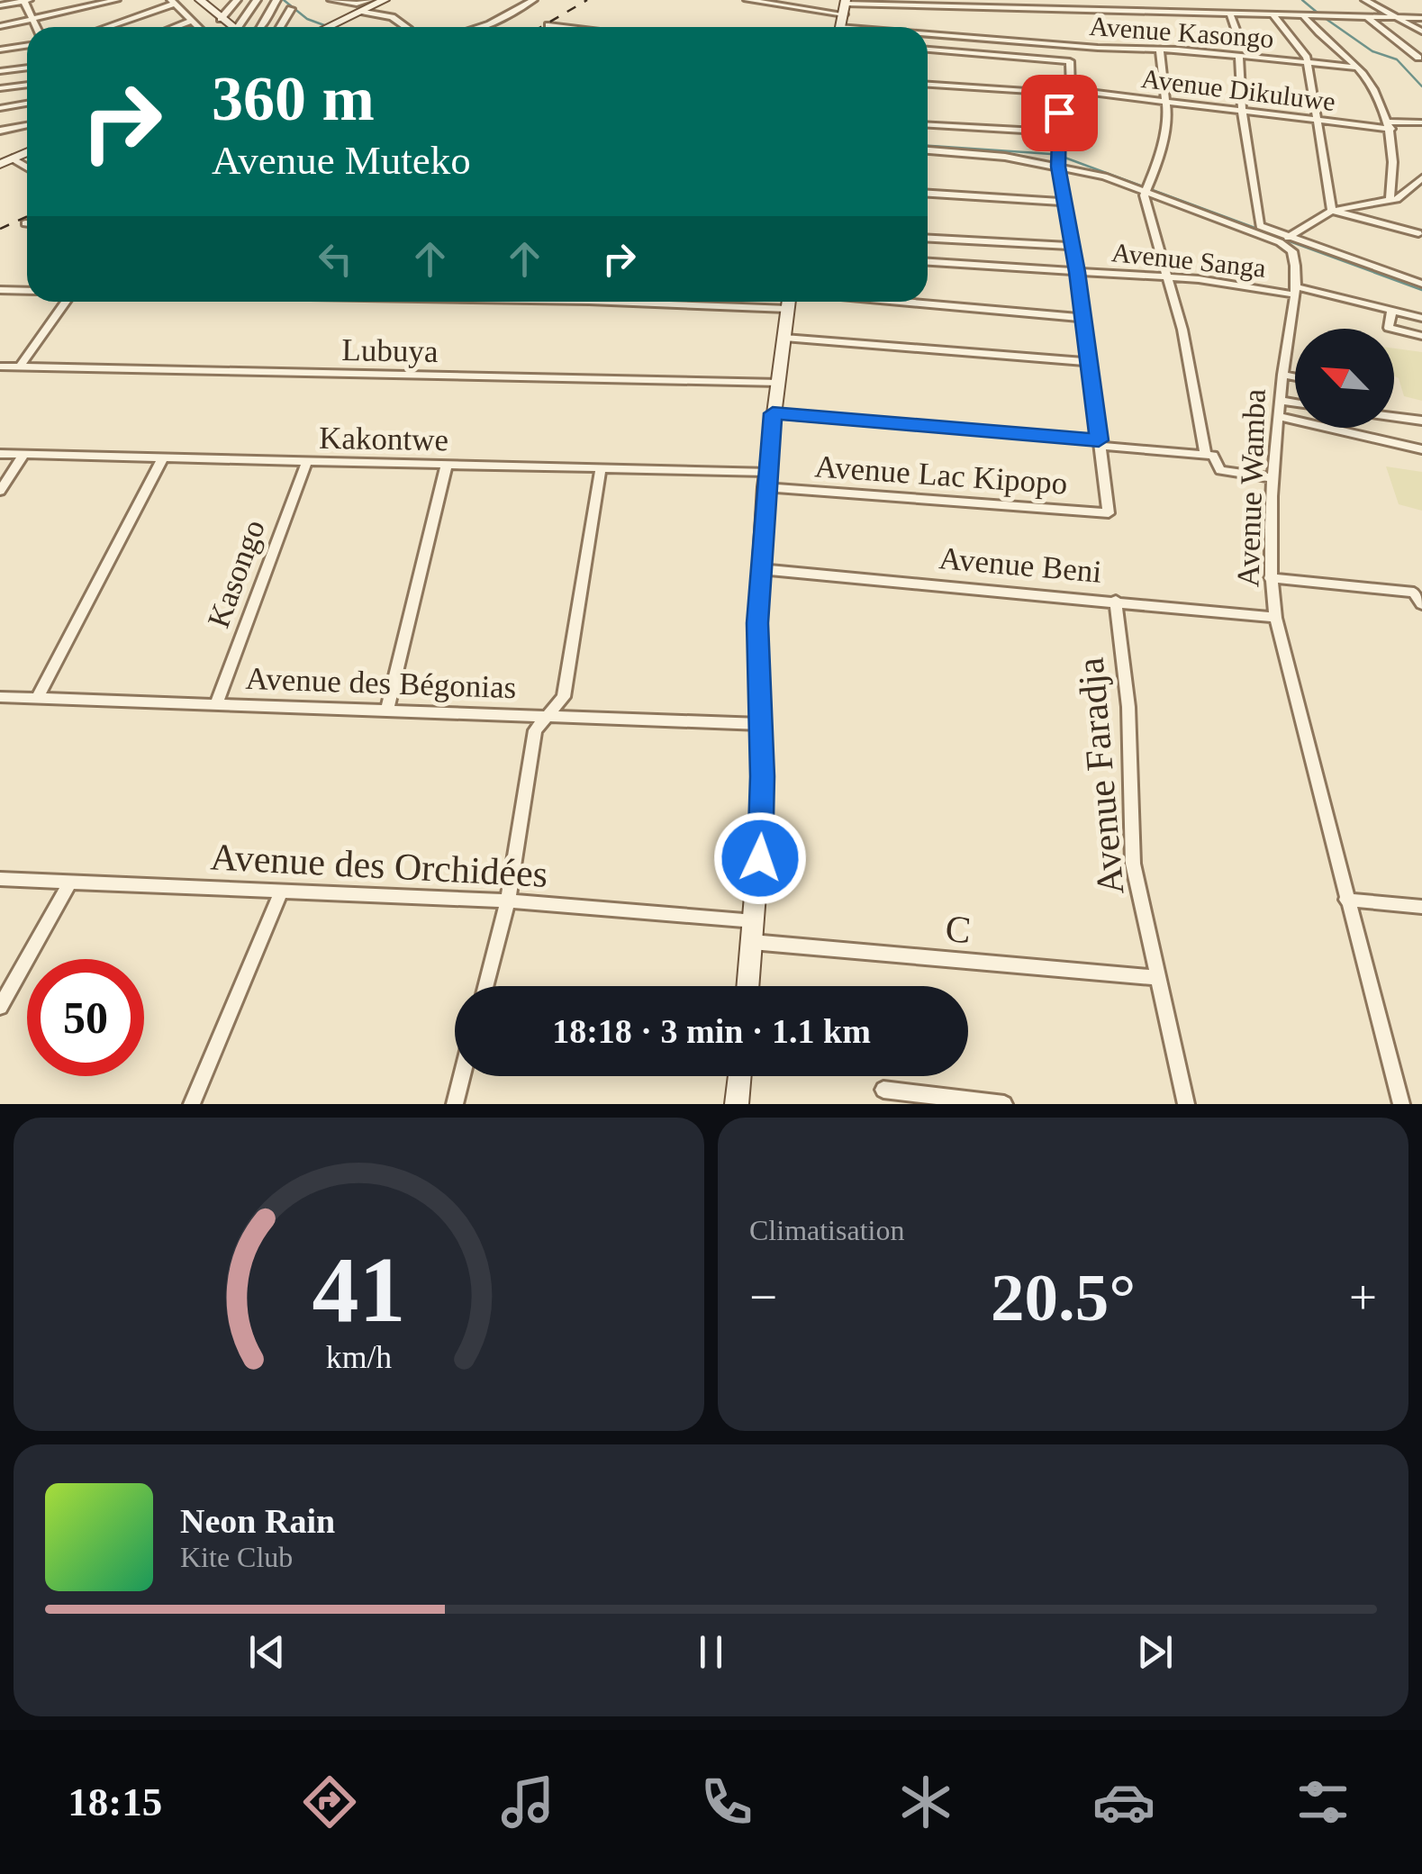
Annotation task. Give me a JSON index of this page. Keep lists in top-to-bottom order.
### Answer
{
  "streets": {
    "street": [
      "Avenue Kasongo",
      "Avenue Dikuluwe",
      "Avenue Sanga",
      "Lubuya",
      "Kakontwe",
      "Avenue Lac Kipopo",
      "Avenue Wamba",
      "Avenue Beni",
      "Kasongo",
      "Avenue des Bégonias",
      "Avenue Faradja",
      "Avenue des Orchidées",
      "C"
    ]
  },
  "crossings": [
    ["Avenue Sanga", "Avenue Wamba"],
    ["Kakontwe", "Avenue Lac Kipopo"],
    ["Kakontwe", "Kasongo"],
    ["Avenue Wamba", "Avenue Beni"],
    ["Avenue Beni", "Avenue Faradja"],
    ["Kasongo", "Avenue des Bégonias"],
    ["Avenue Faradja", "C"]
  ],
  "north": "top left",
  "page": {
    "turn": ["360 m", "Avenue Muteko"],
    "limit": "50",
    "trip": "18:18 · 3 min · 1.1 km",
    "tile": "Climatisation",
    "heat": ["−", "20.5°", "+"],
    "song": ["Neon Rain", "Kite Club"],
    "tabs": "18:15",
    "gauge": ["41", "km/h"]
  }
}
